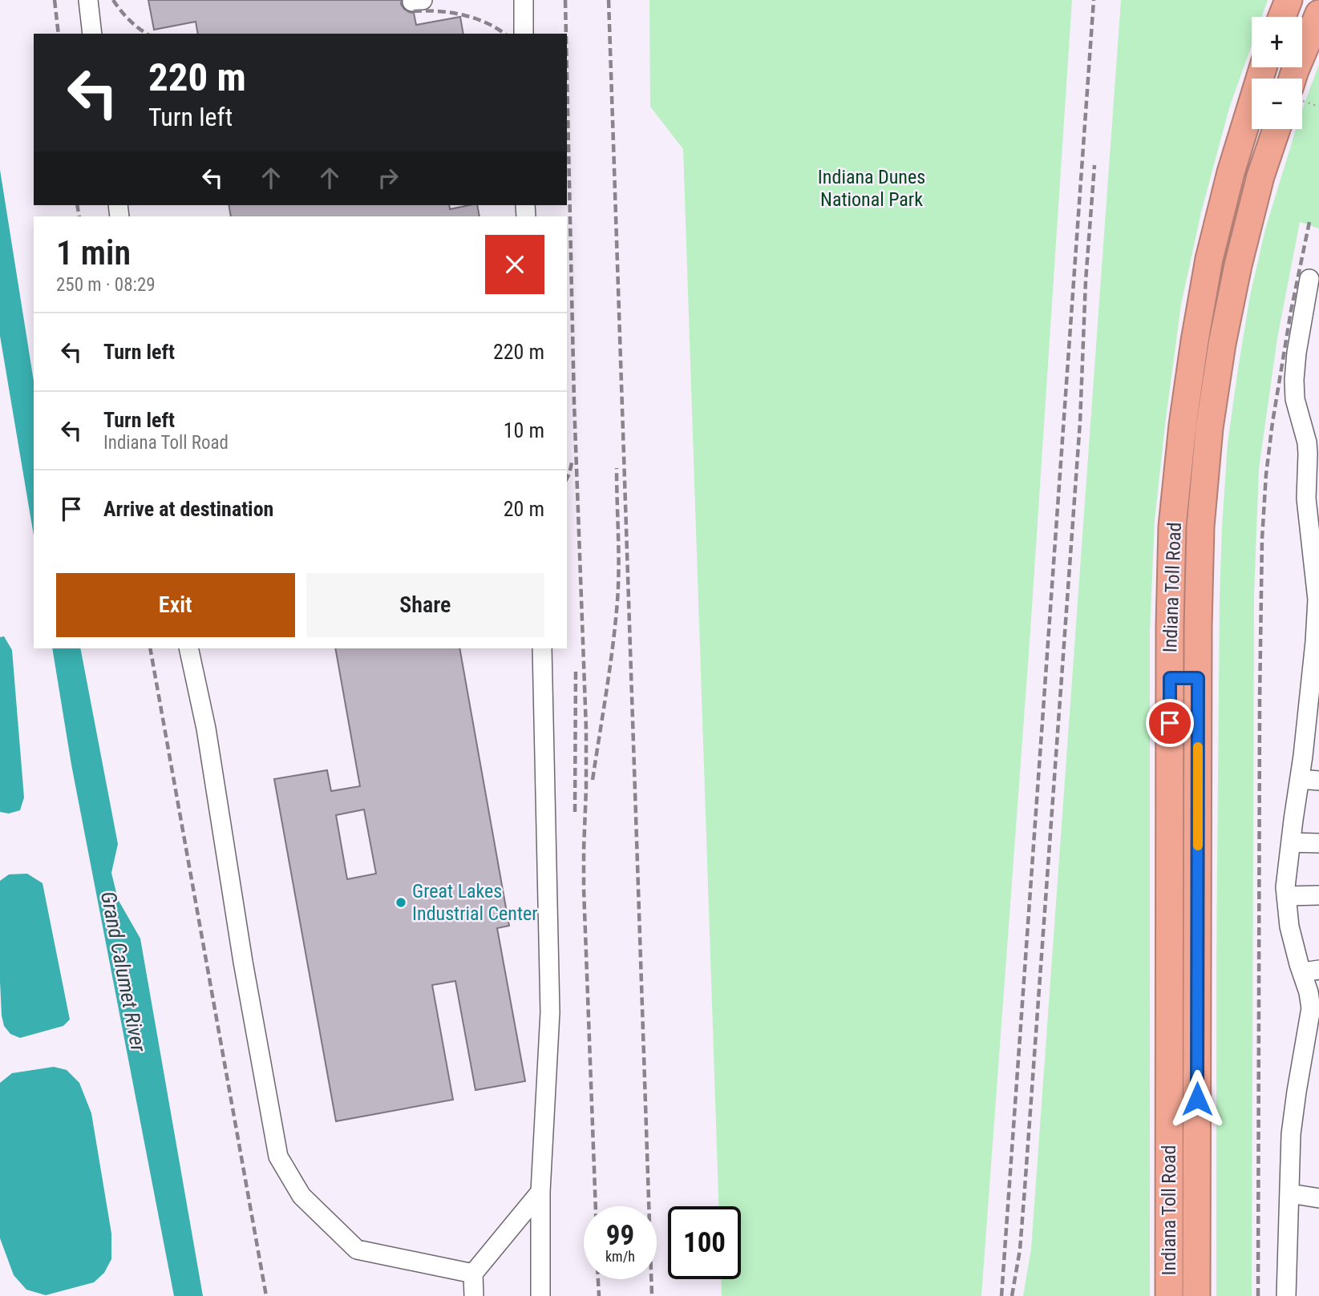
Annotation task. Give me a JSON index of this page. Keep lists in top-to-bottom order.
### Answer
{
  "streets": {
    "highway": ["Indiana Toll Road"]
  },
  "water": ["Grand Calumet River"],
  "parks": ["Indiana Dunes National Park"],
  "places": ["Great Lakes Industrial Center"],
  "page": {
    "map_buttons": ["+", "−"],
    "turn": ["220 m", "Turn left"],
    "heading": ["1 min", "250 m · 08:29"],
    "list": [
      {
        "name": "Turn left",
        "value": "220 m"
      },
      {
        "name": "Turn left",
        "note": "Indiana Toll Road",
        "value": "10 m"
      },
      {
        "name": "Arrive at destination",
        "value": "20 m"
      }
    ],
    "buttons": ["Exit", "Share"],
    "speed": "99 km/h",
    "limit": "100"
  }
}
